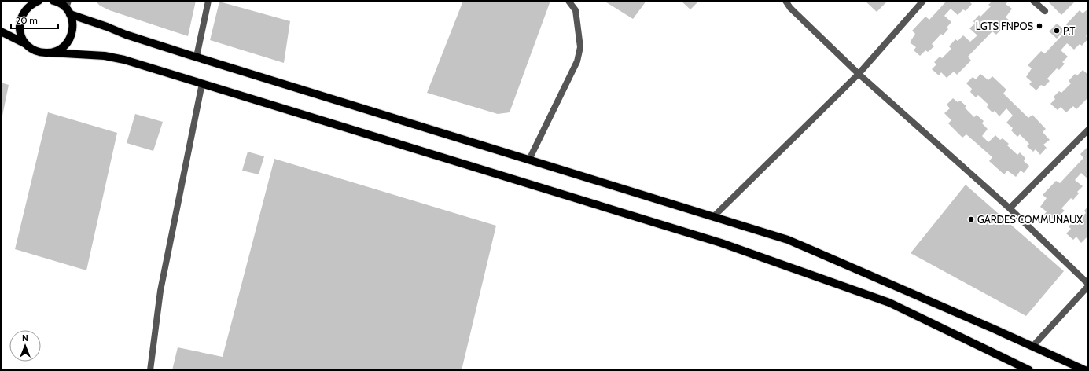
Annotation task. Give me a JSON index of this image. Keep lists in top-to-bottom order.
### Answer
{
  "places": ["LGTS FNPOS", "P.T", "GARDES COMMUNAUX"],
  "scale_bar": "20 m",
  "north": "top"
}
